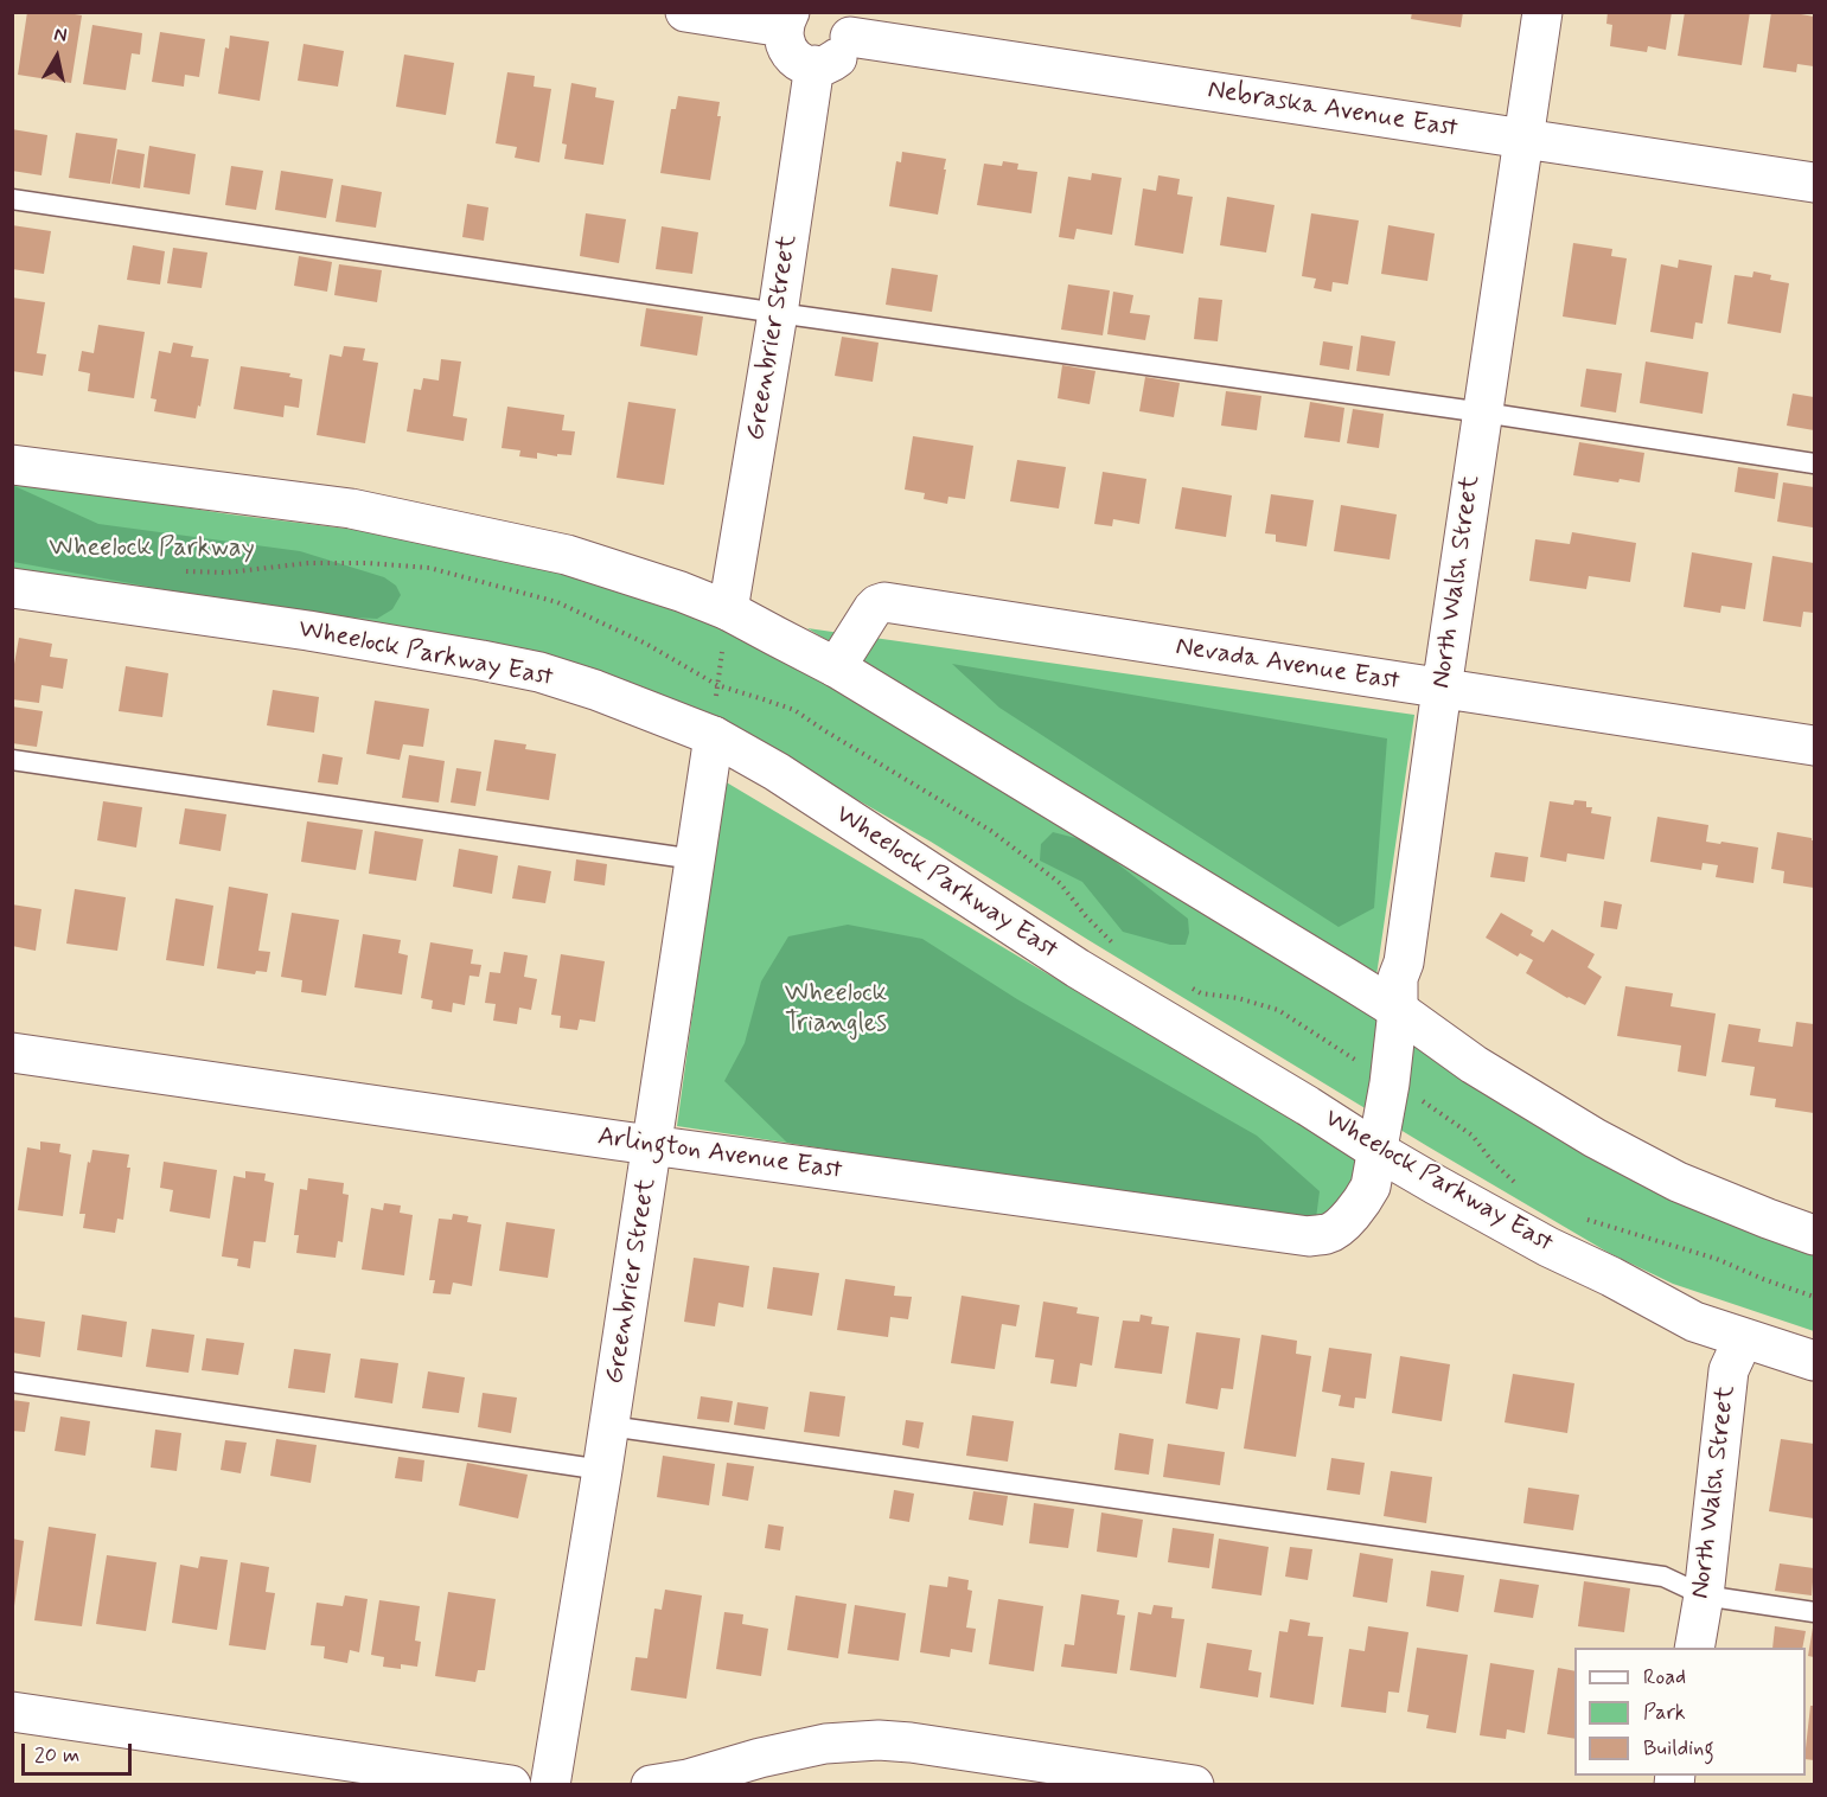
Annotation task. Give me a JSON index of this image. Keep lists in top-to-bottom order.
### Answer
{
  "streets": {
    "street": [
      "Nebraska Avenue East",
      "Greenbrier Street",
      "North Walsh Street",
      "Wheelock Parkway East",
      "Nevada Avenue East",
      "Arlington Avenue East"
    ]
  },
  "crossings": [
    ["Nebraska Avenue East", "North Walsh Street"],
    ["Greenbrier Street", "Wheelock Parkway East"],
    ["Greenbrier Street", "Arlington Avenue East"],
    ["North Walsh Street", "Wheelock Parkway East"],
    ["North Walsh Street", "Nevada Avenue East"],
    ["North Walsh Street", "Arlington Avenue East"],
    ["Wheelock Parkway East", "Arlington Avenue East"]
  ],
  "parks": ["Wheelock Parkway", "Wheelock Triangles"],
  "legend": ["Road", "Park", "Building"],
  "scale_bar": "20 m",
  "north": "top"
}
